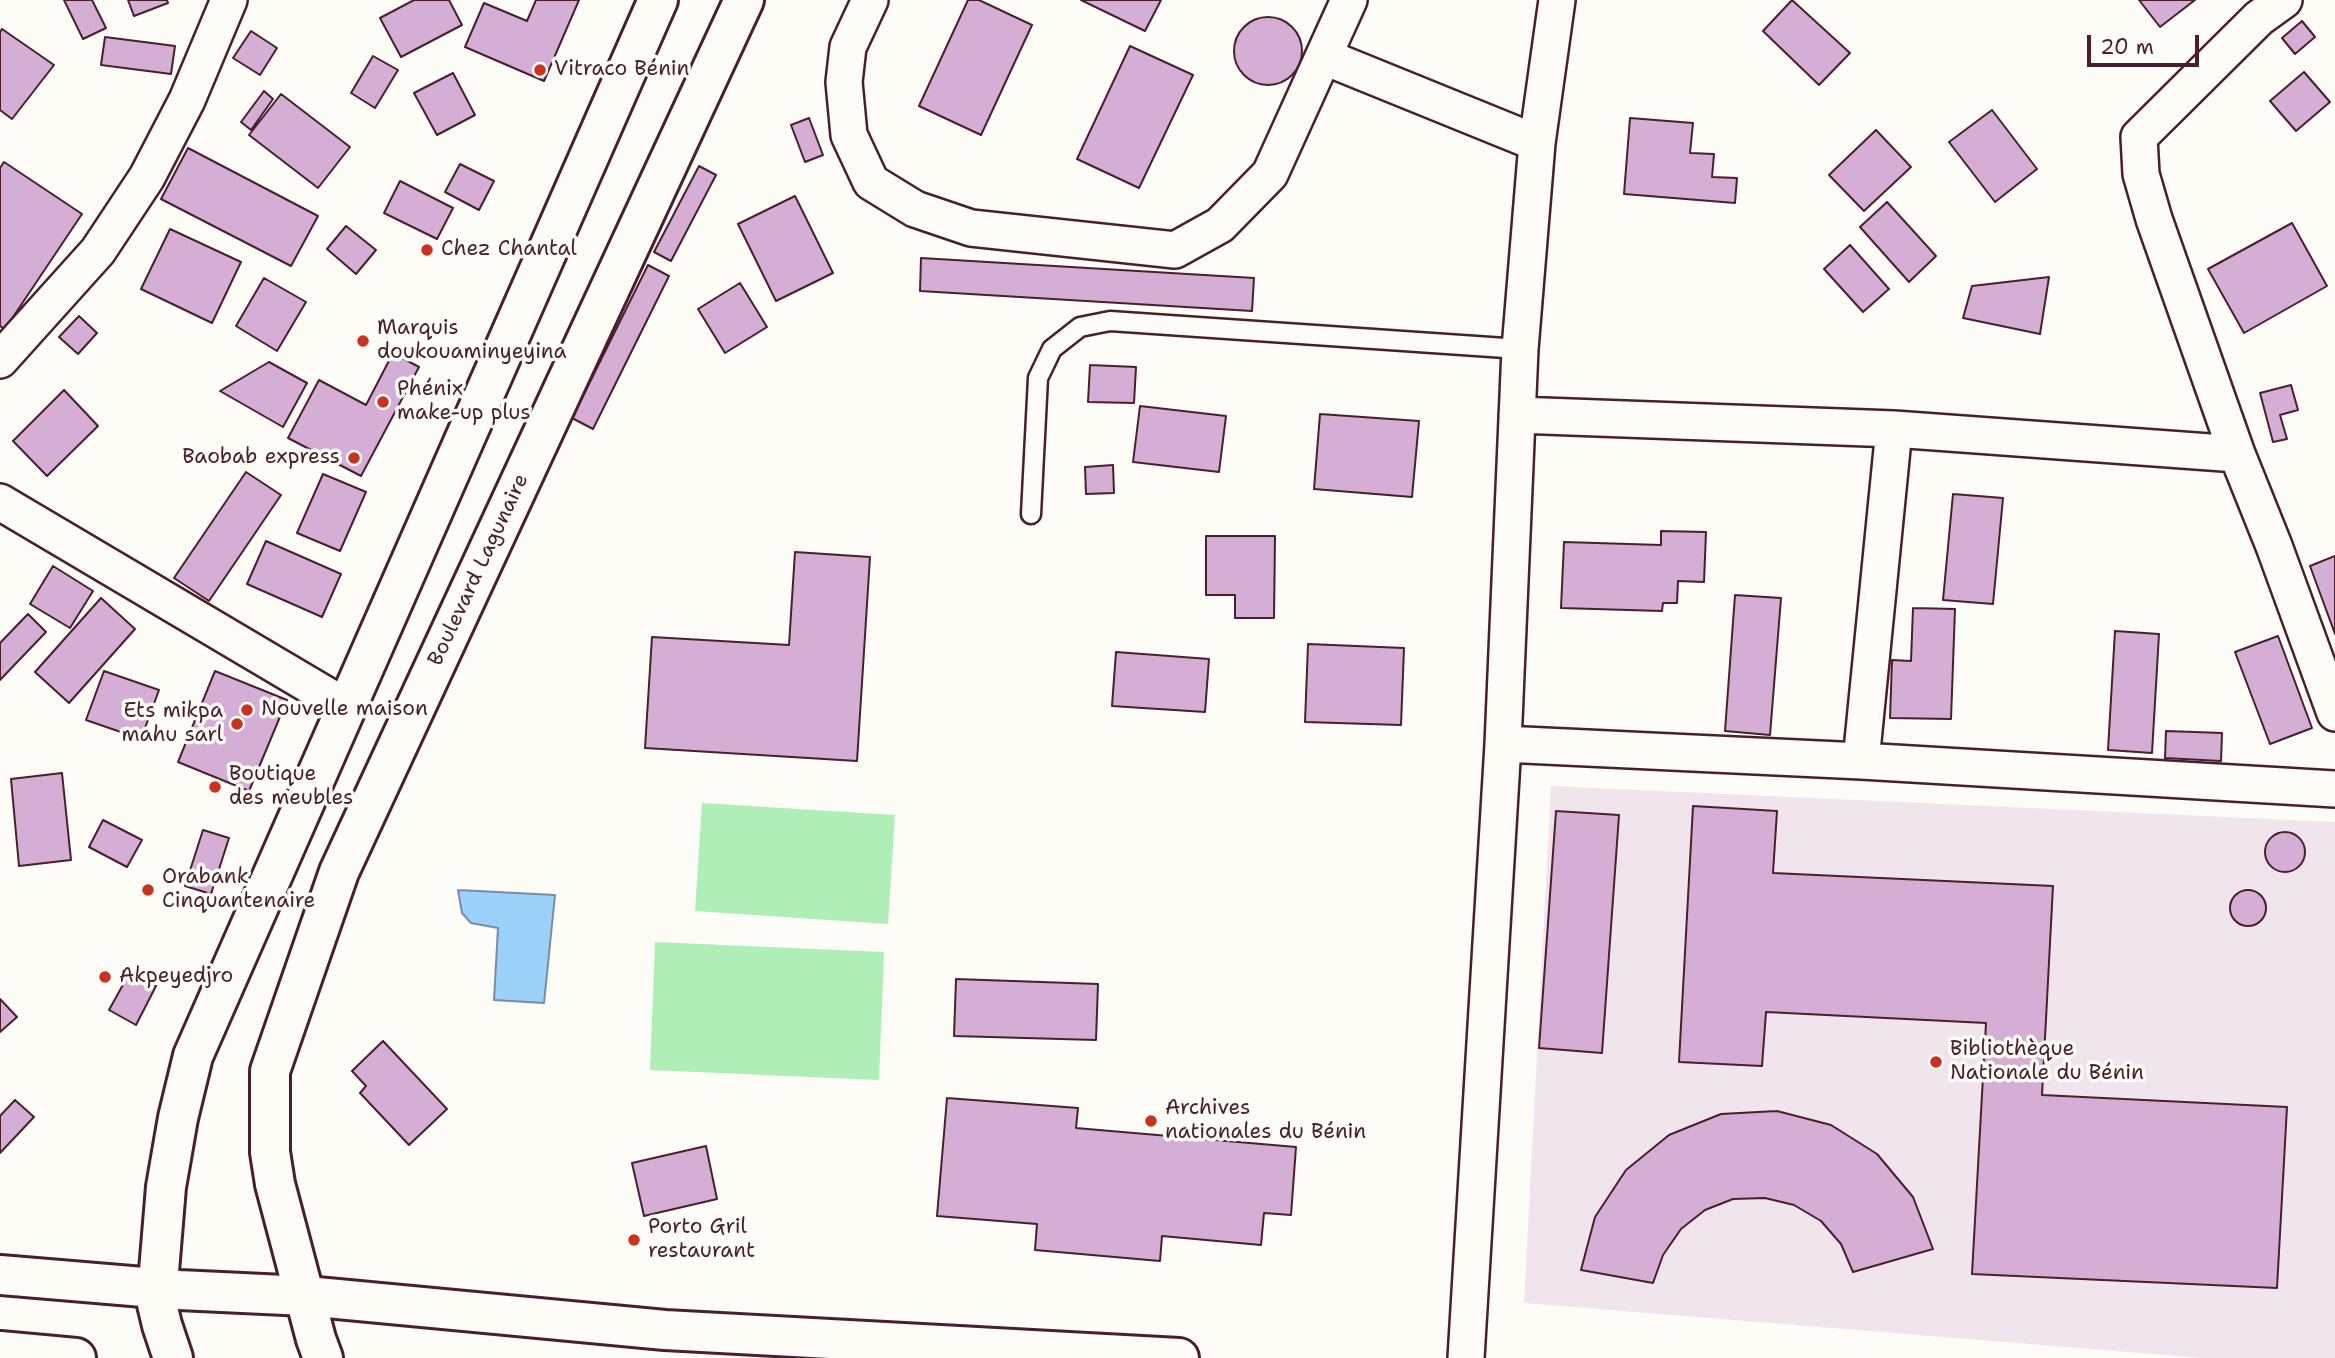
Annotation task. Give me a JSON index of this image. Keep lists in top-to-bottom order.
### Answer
{
  "streets": {
    "main road": ["Boulevard Lagunaire"]
  },
  "places": [
    "Vitraco Bénin",
    "Chez Chantal",
    "Marquis doukouaminyeyina",
    "Phénix make-up plus",
    "Baobab express",
    "Nouvelle maison",
    "Ets mikpa mahu sarl",
    "Boutique des meubles",
    "Orabank Cinquantenaire",
    "Akpeyedjro",
    "Bibliothèque Nationale du Bénin",
    "Archives nationales du Bénin",
    "Porto Gril restaurant"
  ],
  "scale_bar": "20 m"
}
